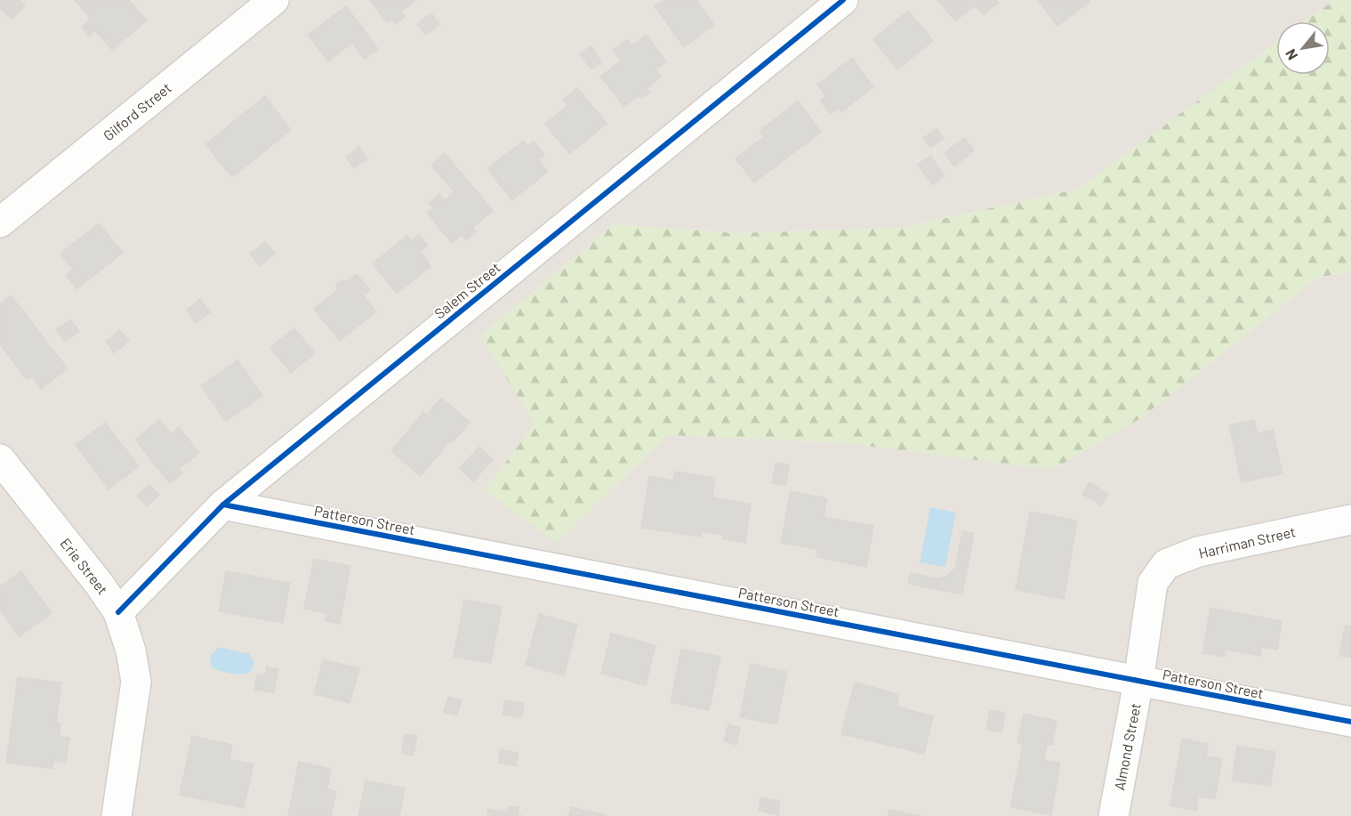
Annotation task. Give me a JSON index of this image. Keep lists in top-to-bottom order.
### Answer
{
  "streets": {
    "street": [
      "Gilford Street",
      "Salem Street",
      "Patterson Street",
      "Harriman Street",
      "Erie Street",
      "Almond Street"
    ]
  },
  "crossings": [
    ["Salem Street", "Patterson Street"],
    ["Salem Street", "Erie Street"],
    ["Patterson Street", "Almond Street"],
    ["Harriman Street", "Almond Street"]
  ],
  "north": "bottom left"
}
